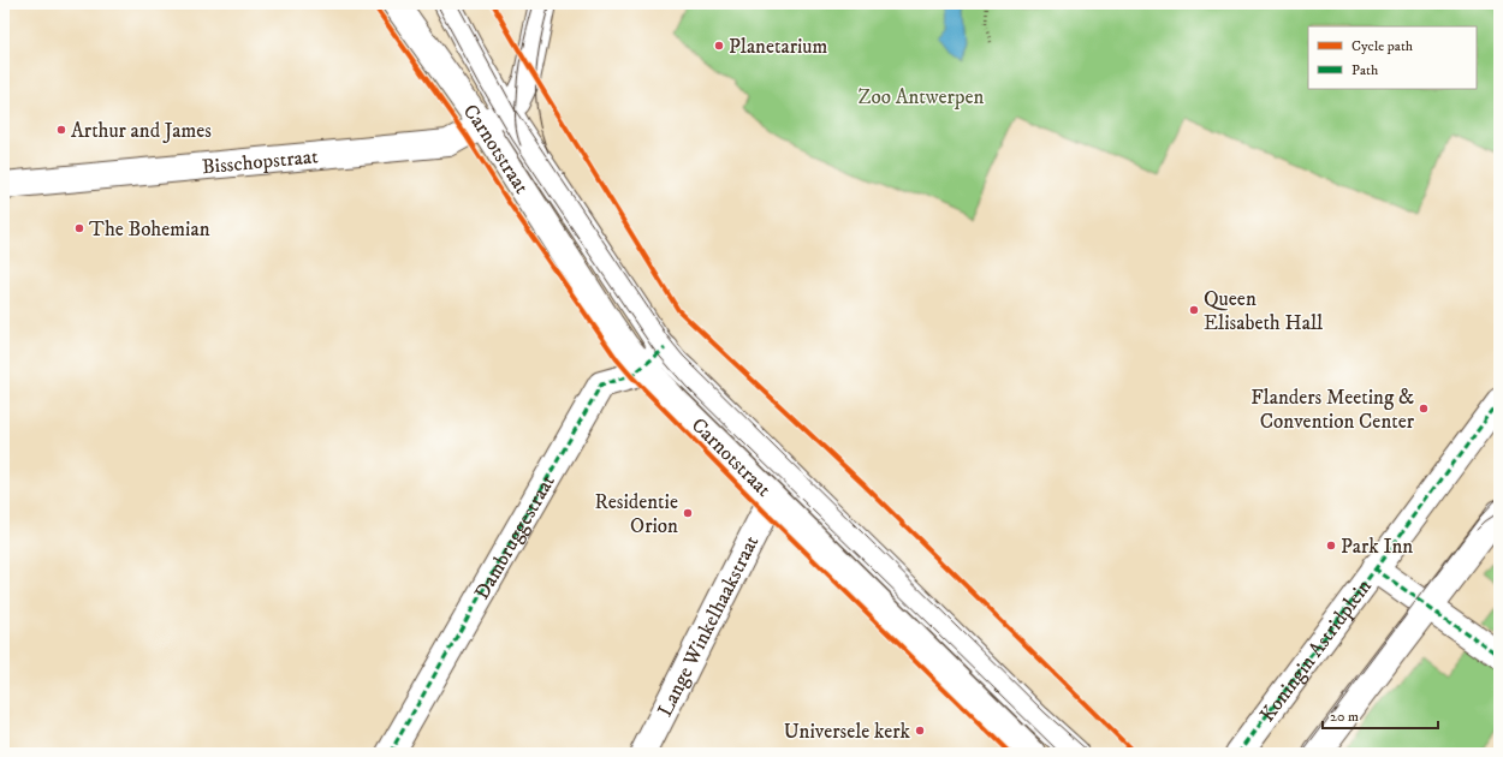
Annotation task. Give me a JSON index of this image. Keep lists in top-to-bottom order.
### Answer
{
  "streets": {
    "street": [
      "Carnotstraat",
      "Bisschopstraat",
      "Dambruggestraat",
      "Lange Winkelhaakstraat",
      "Koningin Astridplein"
    ]
  },
  "crossings": [
    ["Carnotstraat", "Bisschopstraat"],
    ["Carnotstraat", "Dambruggestraat"],
    ["Carnotstraat", "Lange Winkelhaakstraat"]
  ],
  "parks": ["Zoo Antwerpen"],
  "places": [
    "Planetarium",
    "Arthur and James",
    "The Bohemian",
    "Queen Elisabeth Hall",
    "Flanders Meeting & Convention Center",
    "Residentie Orion",
    "Park Inn",
    "Universele kerk"
  ],
  "legend": ["Cycle path", "Path"],
  "scale_bar": "20 m"
}
